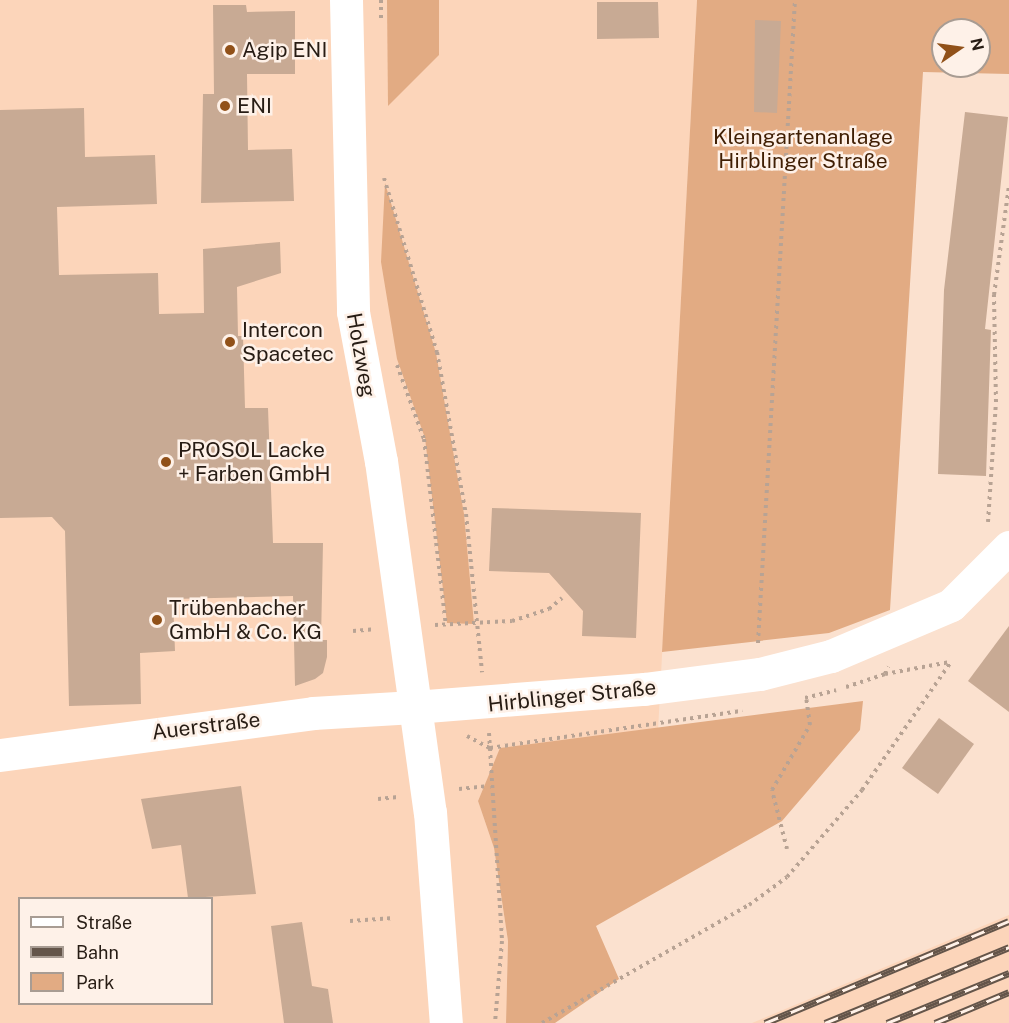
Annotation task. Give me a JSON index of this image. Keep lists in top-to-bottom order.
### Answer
{
  "streets": {
    "street": ["Holzweg", "Hirblinger Straße", "Auerstraße"]
  },
  "crossings": [
    ["Holzweg", "Hirblinger Straße"],
    ["Holzweg", "Auerstraße"],
    ["Hirblinger Straße", "Auerstraße"]
  ],
  "parks": ["Kleingartenanlage Hirblinger Straße"],
  "places": [
    "Agip ENI",
    "ENI",
    "Intercon Spacetec",
    "PROSOL Lacke + Farben GmbH",
    "Trübenbacher GmbH & Co. KG"
  ],
  "legend": ["Straße", "Bahn", "Park"],
  "north": "right"
}
